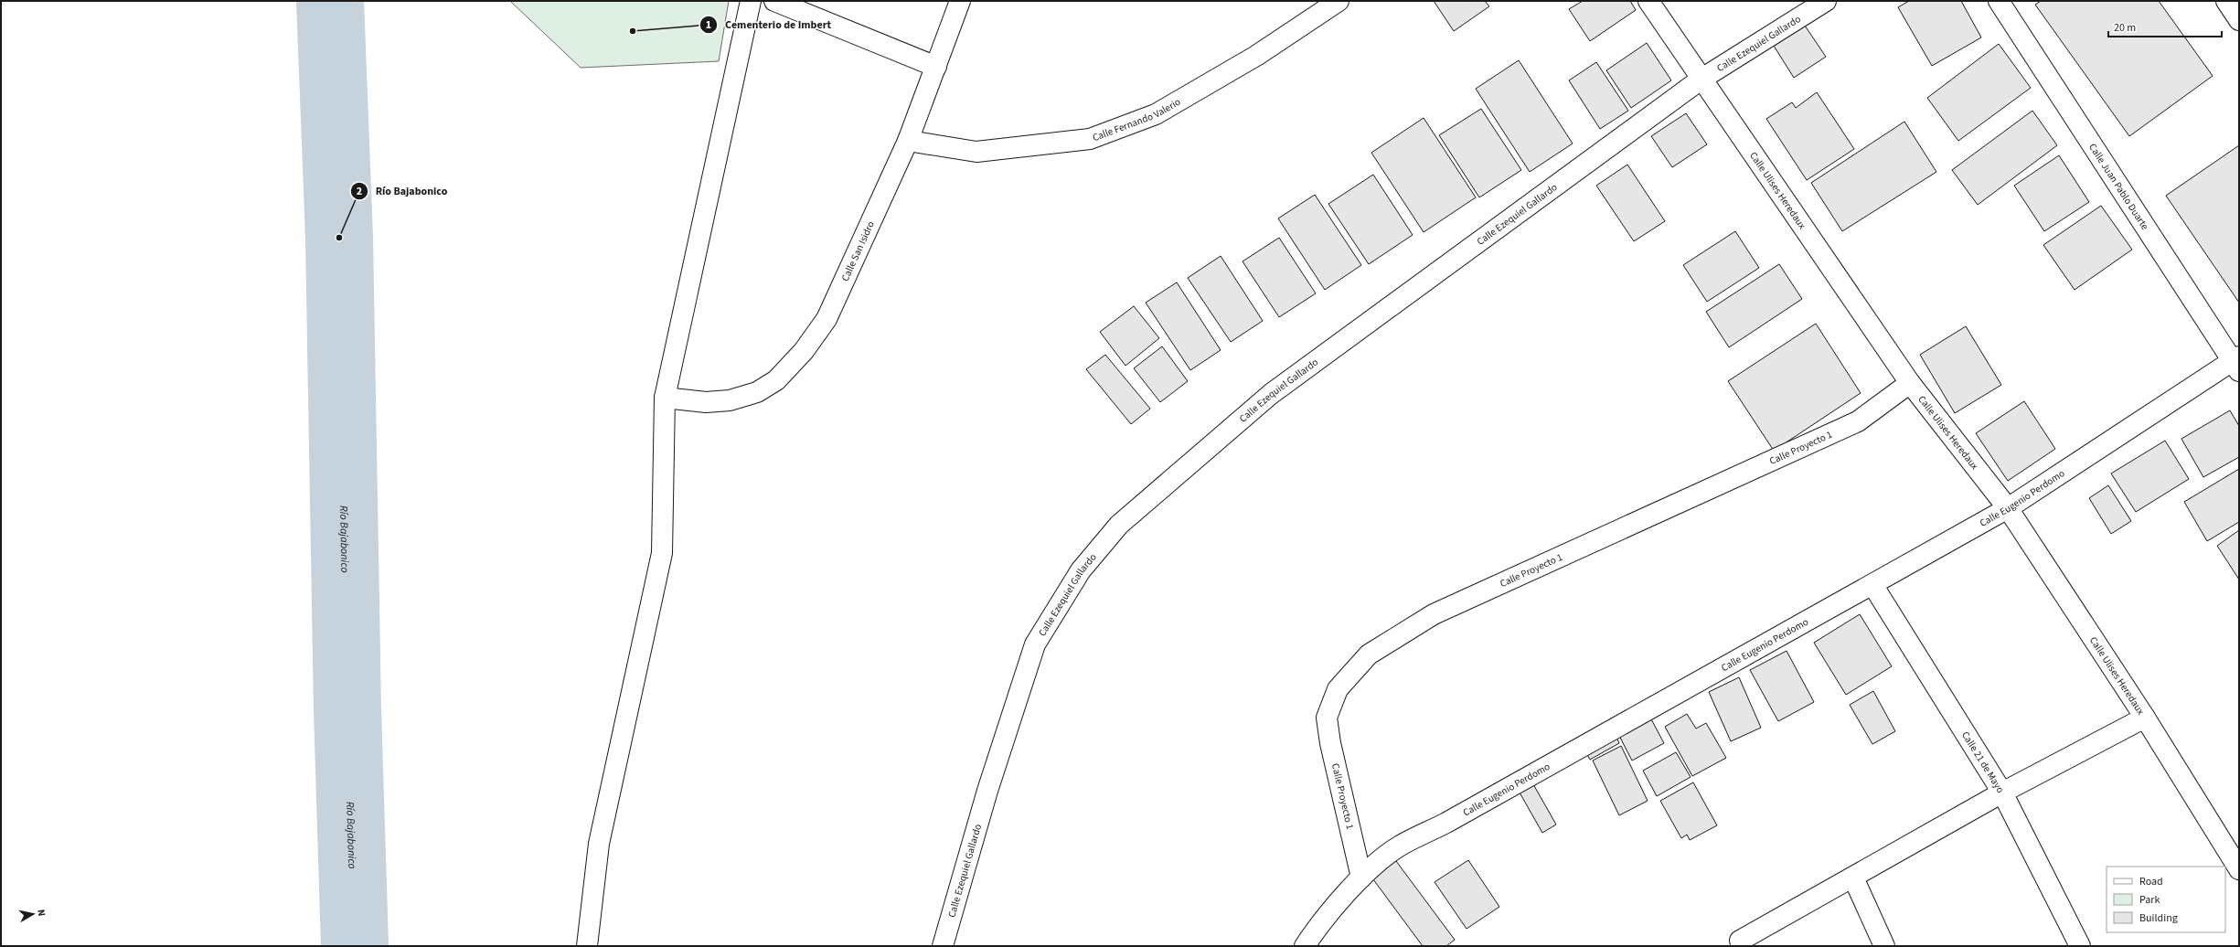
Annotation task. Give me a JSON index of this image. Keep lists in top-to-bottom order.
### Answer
{
  "streets": {
    "street": [
      "Calle Ezequiel Gallardo",
      "Calle Fernando Valerio",
      "Calle Juan Pablo Duarte",
      "Calle Ulises Heredaux",
      "Calle San Isidro",
      "Calle Proyecto 1",
      "Calle Eugenio Perdomo",
      "Calle 21 de Mayo"
    ]
  },
  "crossings": [
    ["Calle Ezequiel Gallardo", "Calle Ulises Heredaux"],
    ["Calle Fernando Valerio", "Calle San Isidro"],
    ["Calle Juan Pablo Duarte", "Calle Eugenio Perdomo"],
    ["Calle Ulises Heredaux", "Calle Proyecto 1"],
    ["Calle Ulises Heredaux", "Calle Eugenio Perdomo"],
    ["Calle Proyecto 1", "Calle Eugenio Perdomo"],
    ["Calle Eugenio Perdomo", "Calle 21 de Mayo"]
  ],
  "water": ["Río Bajabonico"],
  "places": ["Cementerio de Imbert", "Río Bajabonico"],
  "legend": ["Road", "Park", "Building"],
  "scale_bar": "20 m",
  "north": "right"
}
